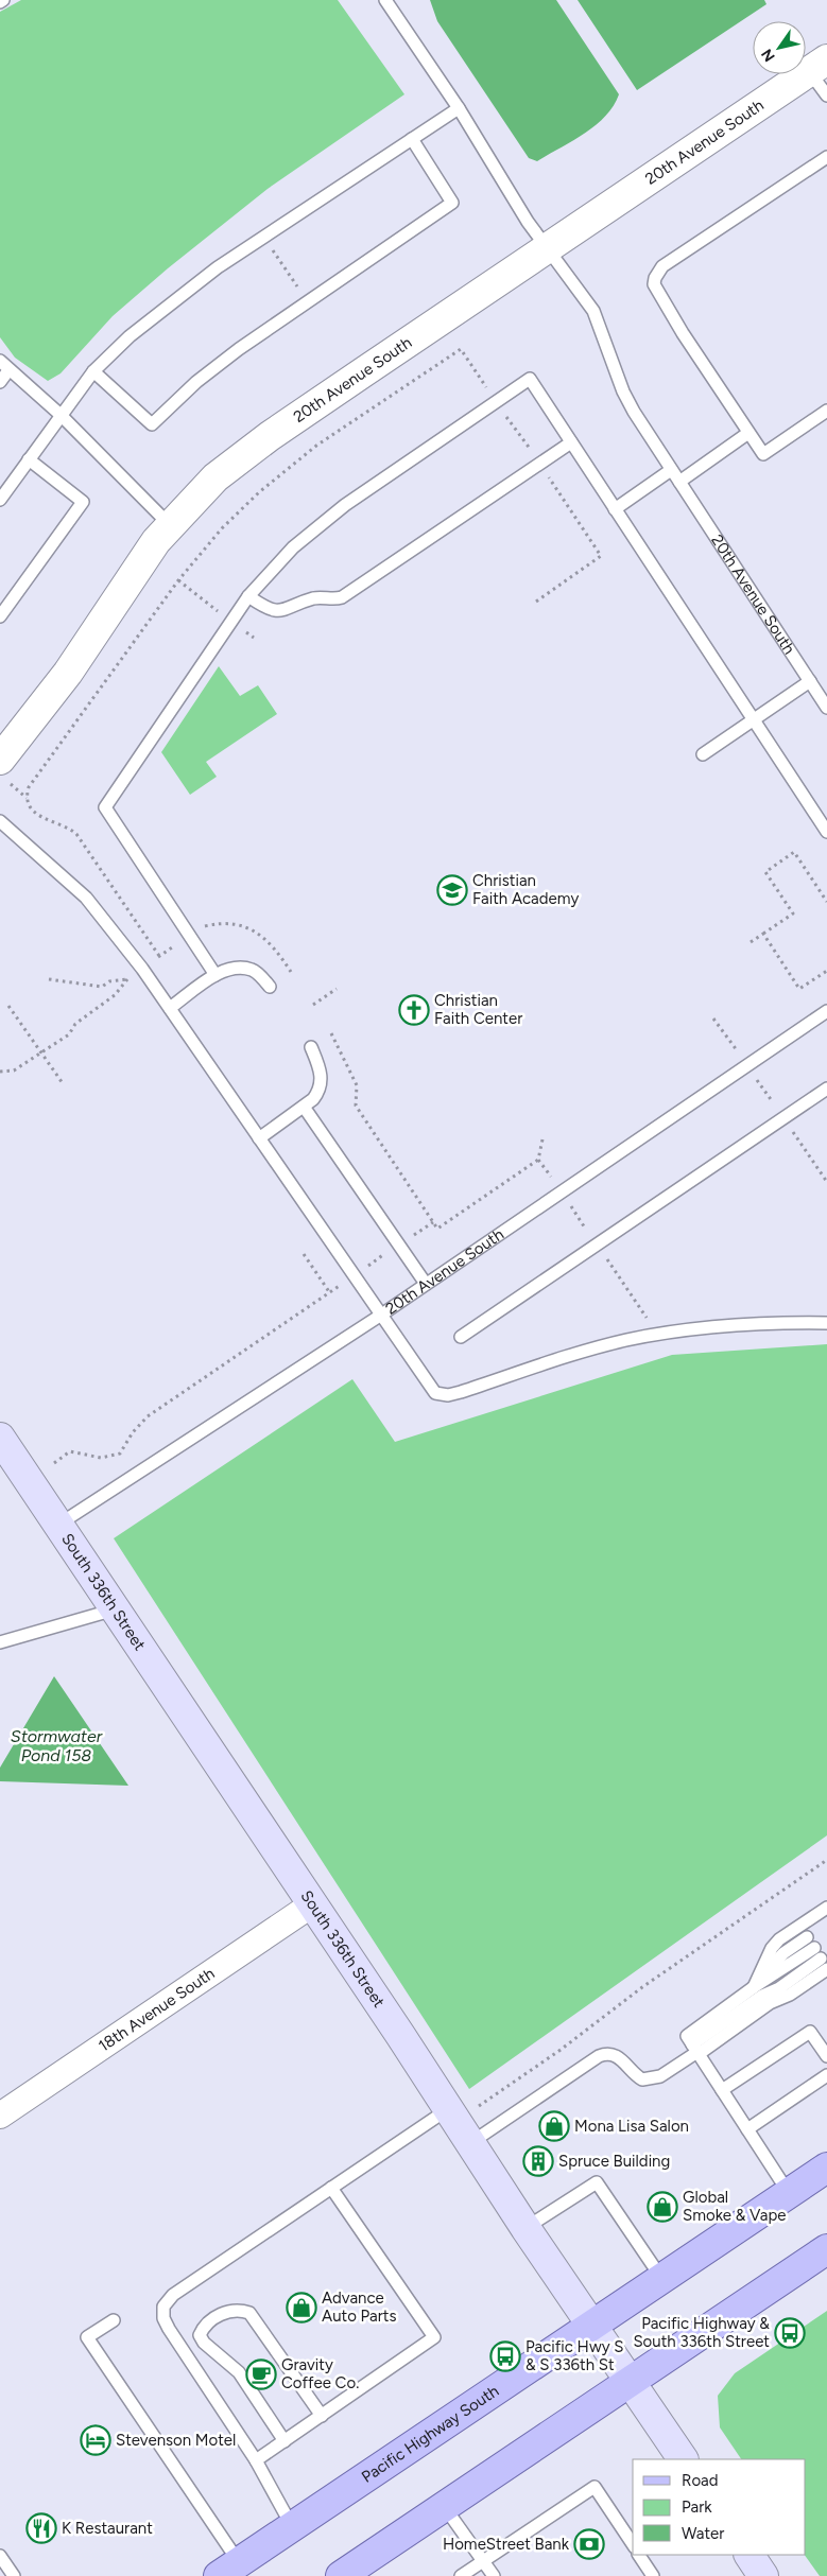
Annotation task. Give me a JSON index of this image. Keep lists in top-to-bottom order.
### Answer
{
  "streets": {
    "main road": ["South 336th Street", "Pacific Highway South"],
    "street": ["20th Avenue South", "18th Avenue South"]
  },
  "crossings": [
    ["20th Avenue South", "South 336th Street"],
    ["South 336th Street", "18th Avenue South"],
    ["South 336th Street", "Pacific Highway South"]
  ],
  "water": ["Stormwater Pond 158"],
  "places": {
    "school or university": ["Christian Faith Academy"],
    "church": ["Christian Faith Center"],
    "shop": ["Mona Lisa Salon", "Global Smoke & Vape", "Advance Auto Parts"],
    "building": ["Spruce Building"],
    "bus stop": ["Pacific Highway & South 336th Street", "Pacific Hwy S & S 336th St"],
    "cafe": ["Gravity Coffee Co."],
    "hotel": ["Stevenson Motel"],
    "restaurant": ["K Restaurant"],
    "bank": ["HomeStreet Bank"]
  },
  "legend": ["Road", "Park", "Water"],
  "north": "bottom left"
}
